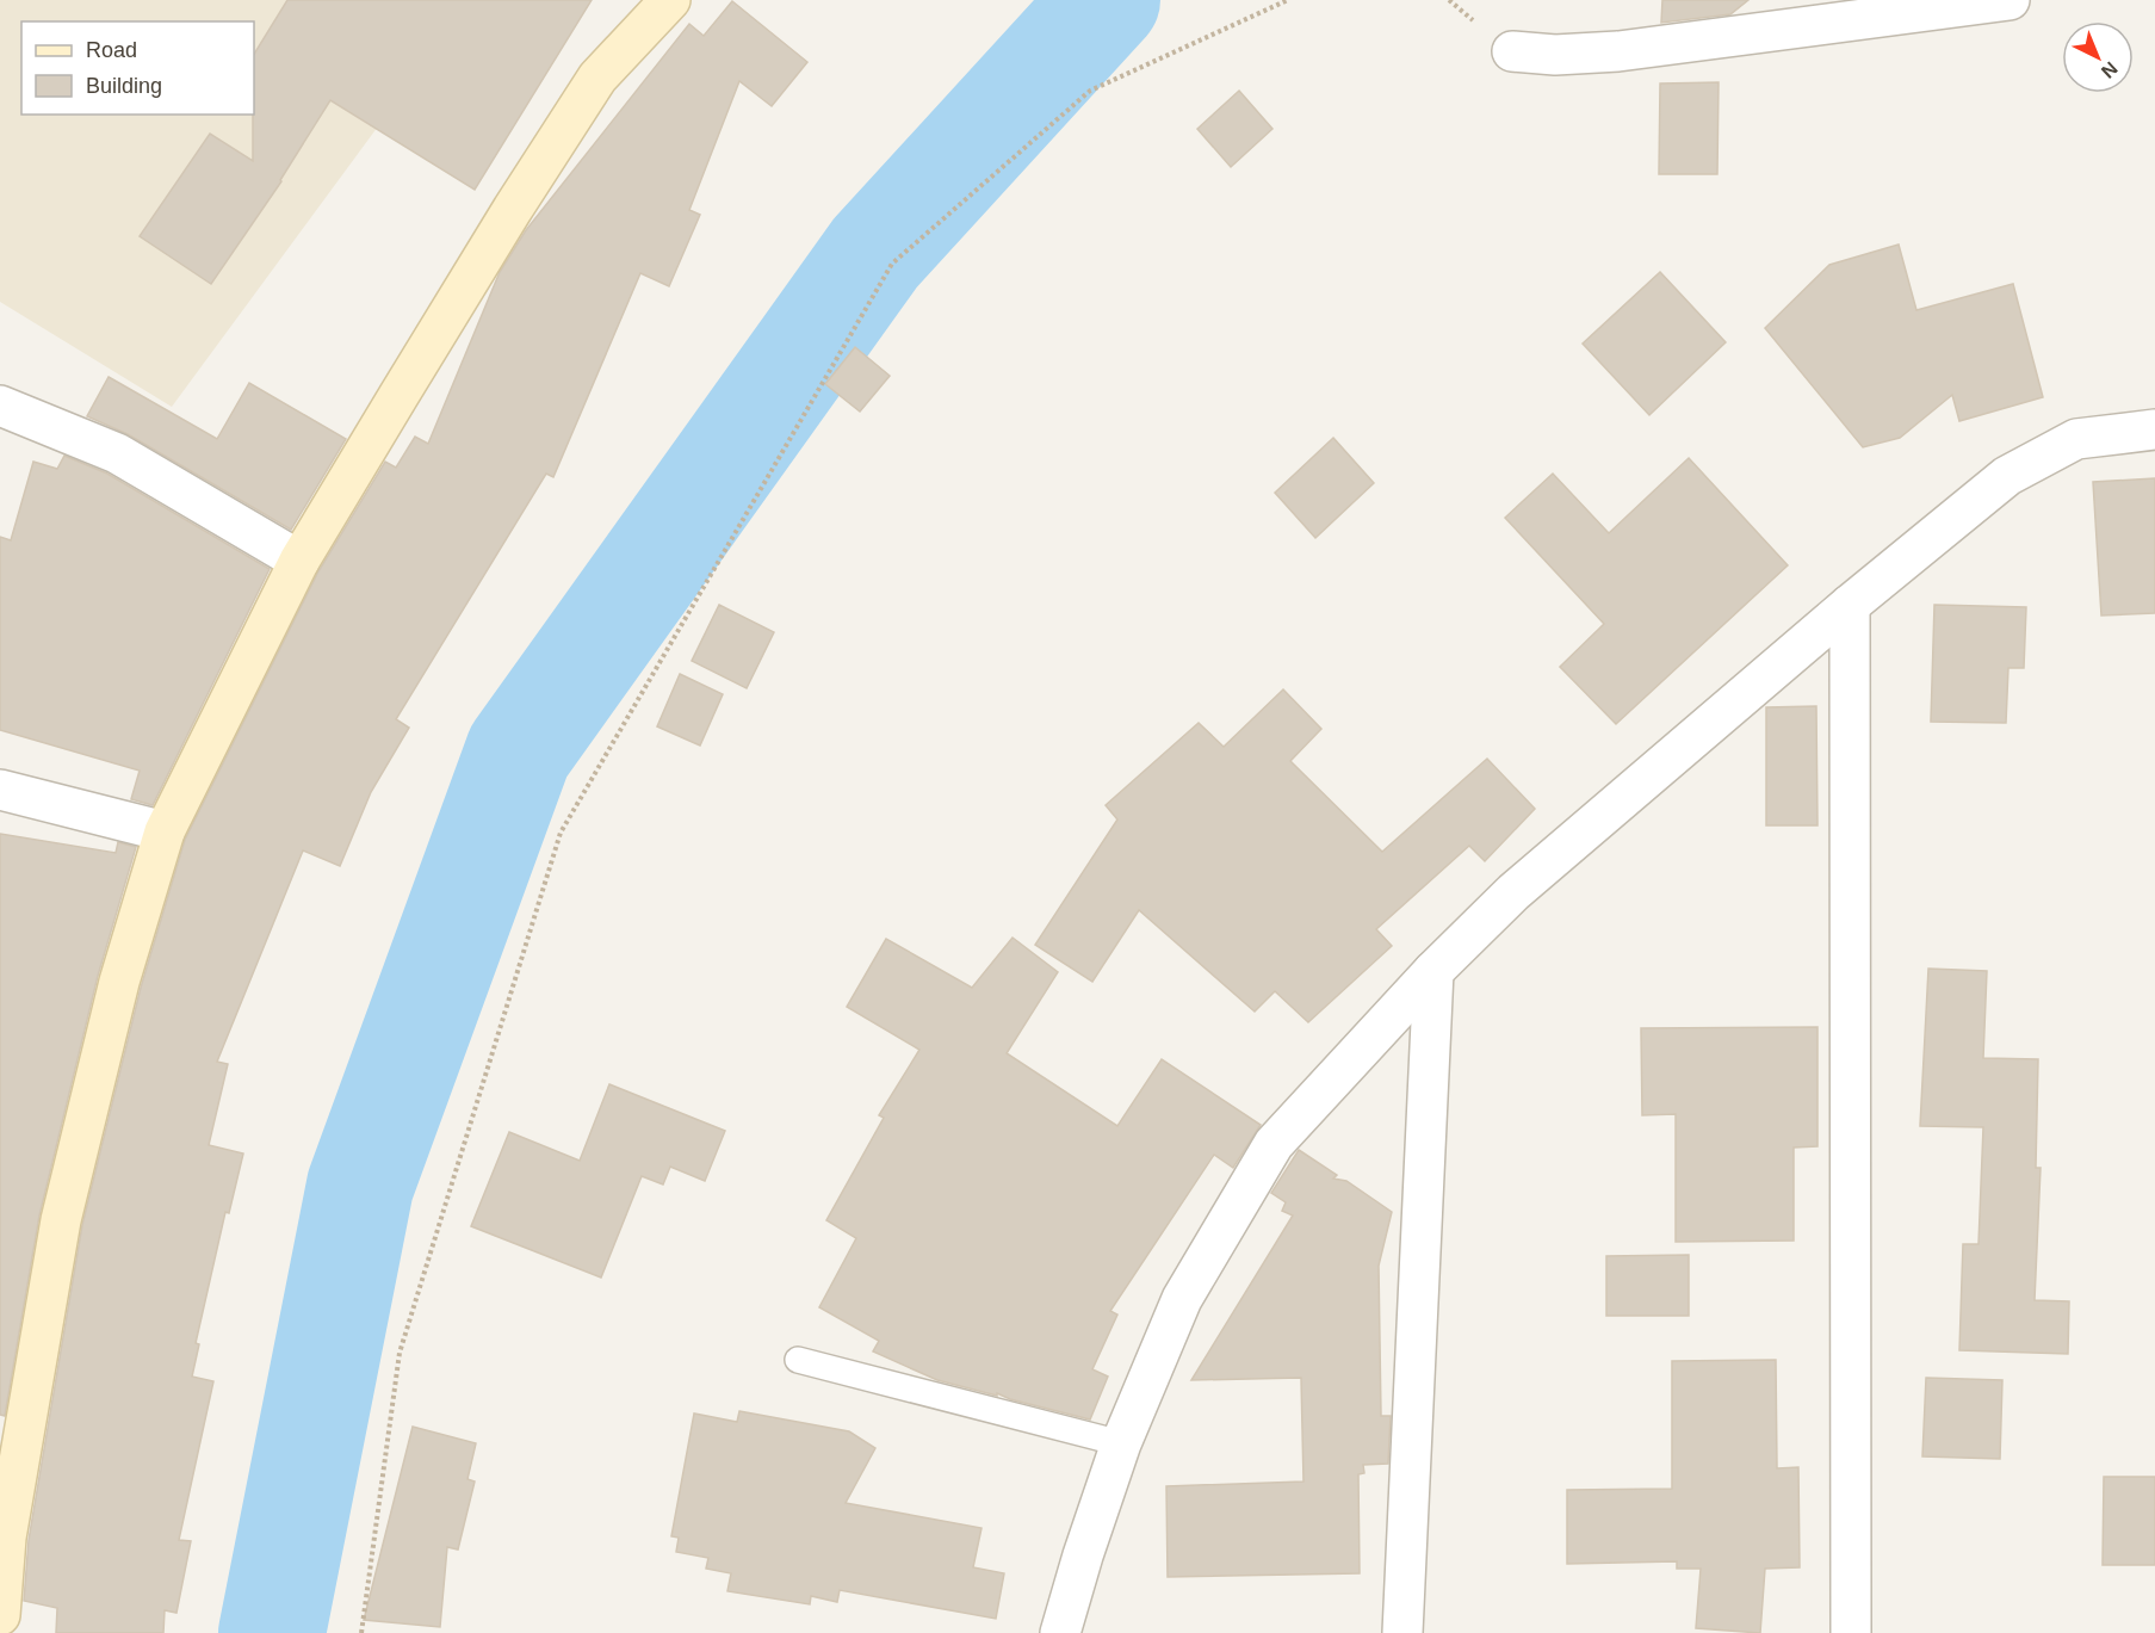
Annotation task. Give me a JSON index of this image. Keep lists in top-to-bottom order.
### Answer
{
  "legend": ["Road", "Building"],
  "north": "bottom right"
}
